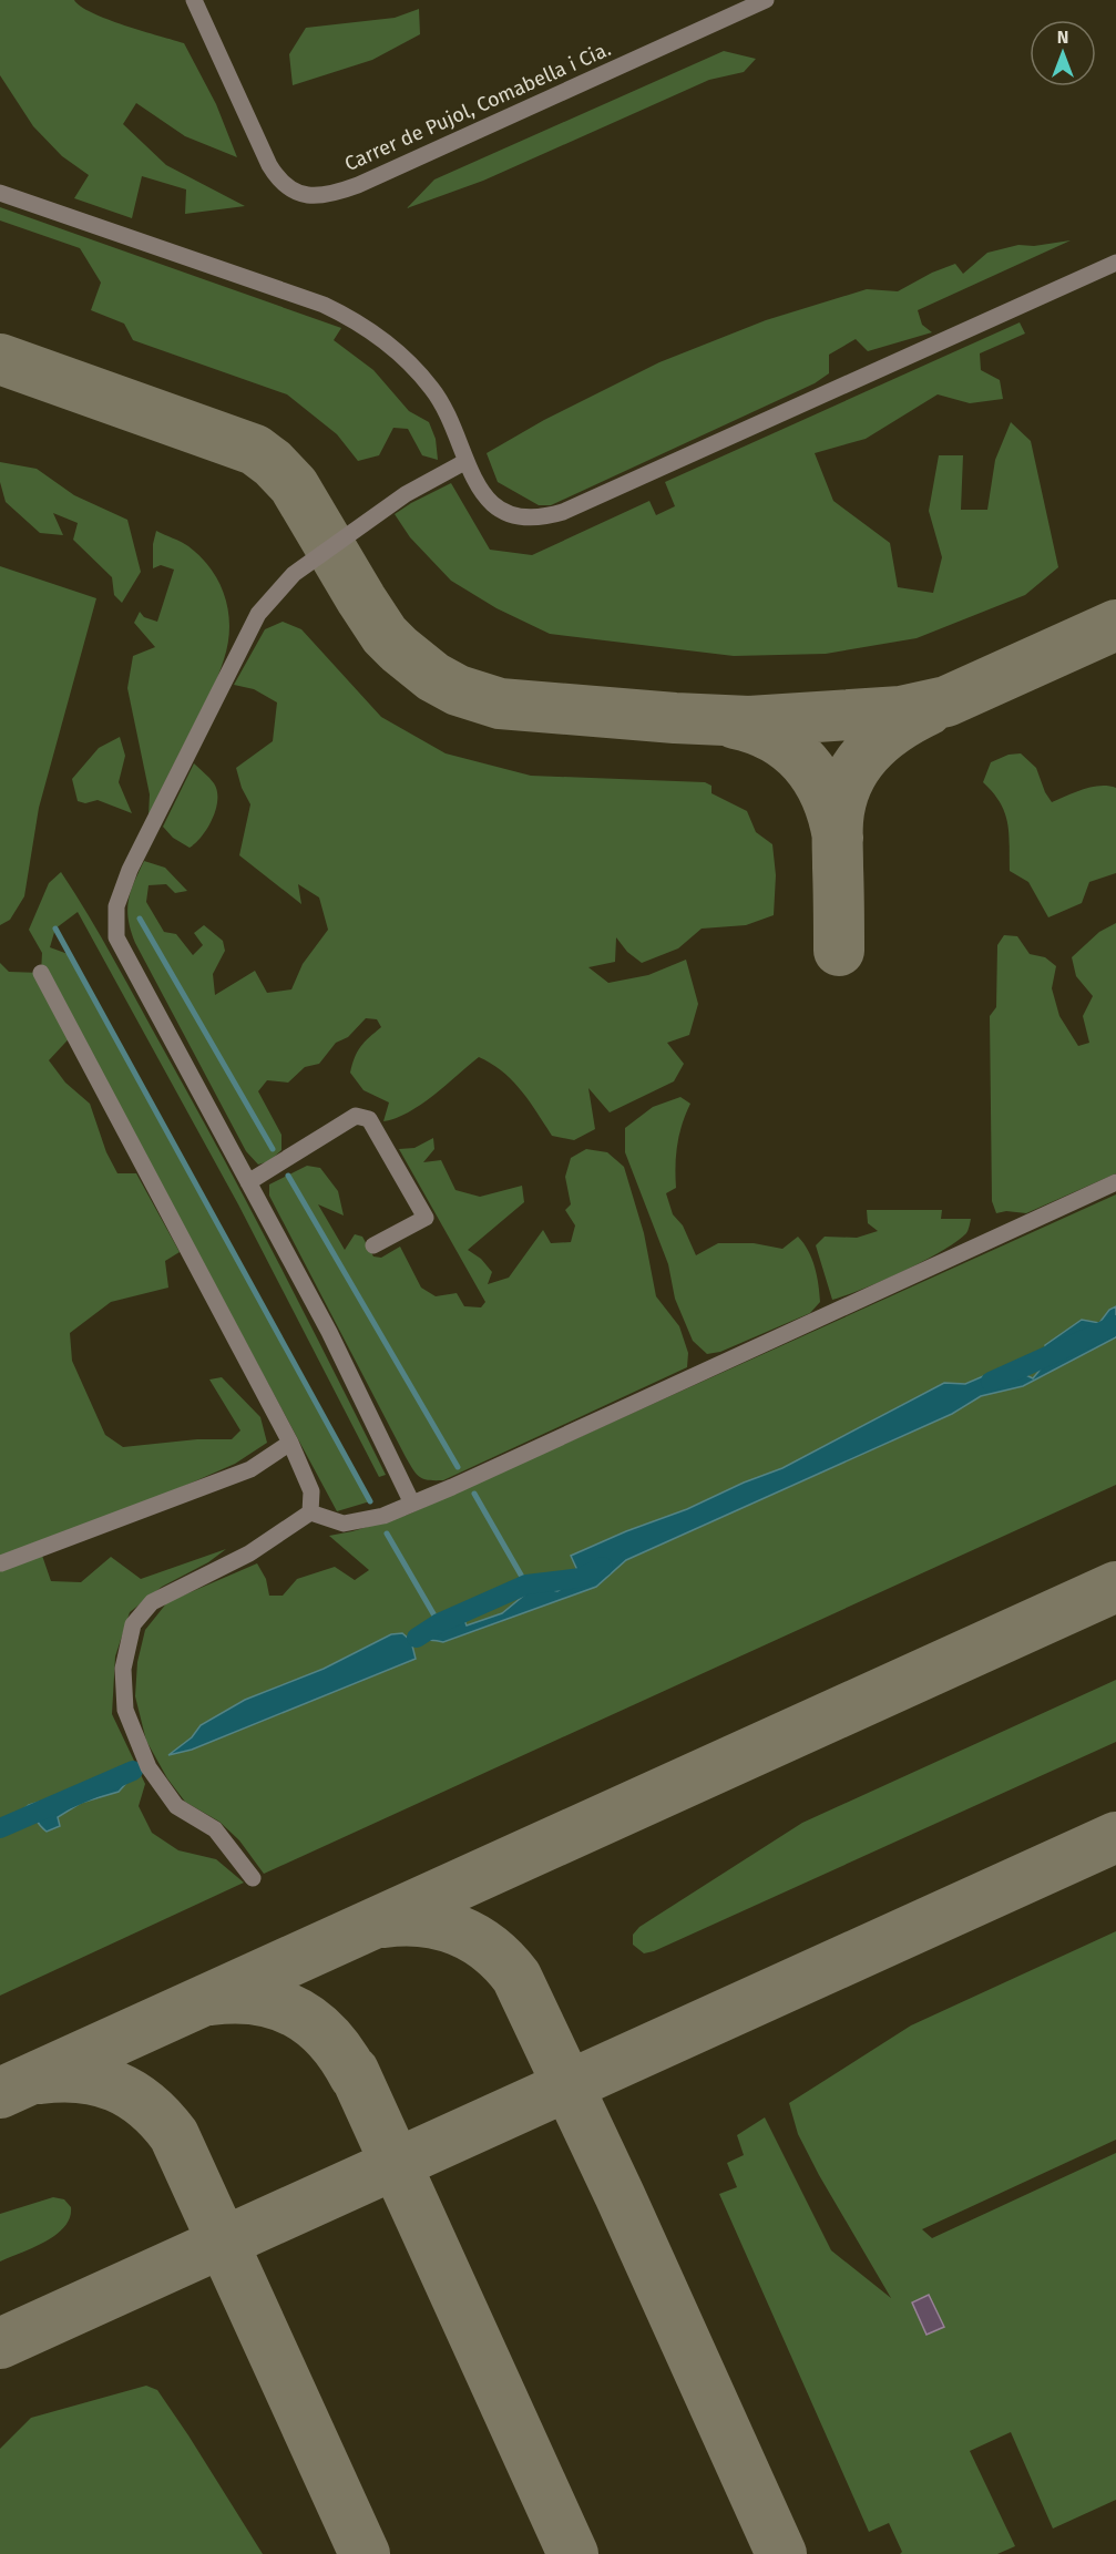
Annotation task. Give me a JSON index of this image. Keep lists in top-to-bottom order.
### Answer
{
  "streets": {
    "street": ["Carrer de Pujol, Comabella i Cia."]
  },
  "north": "top"
}
